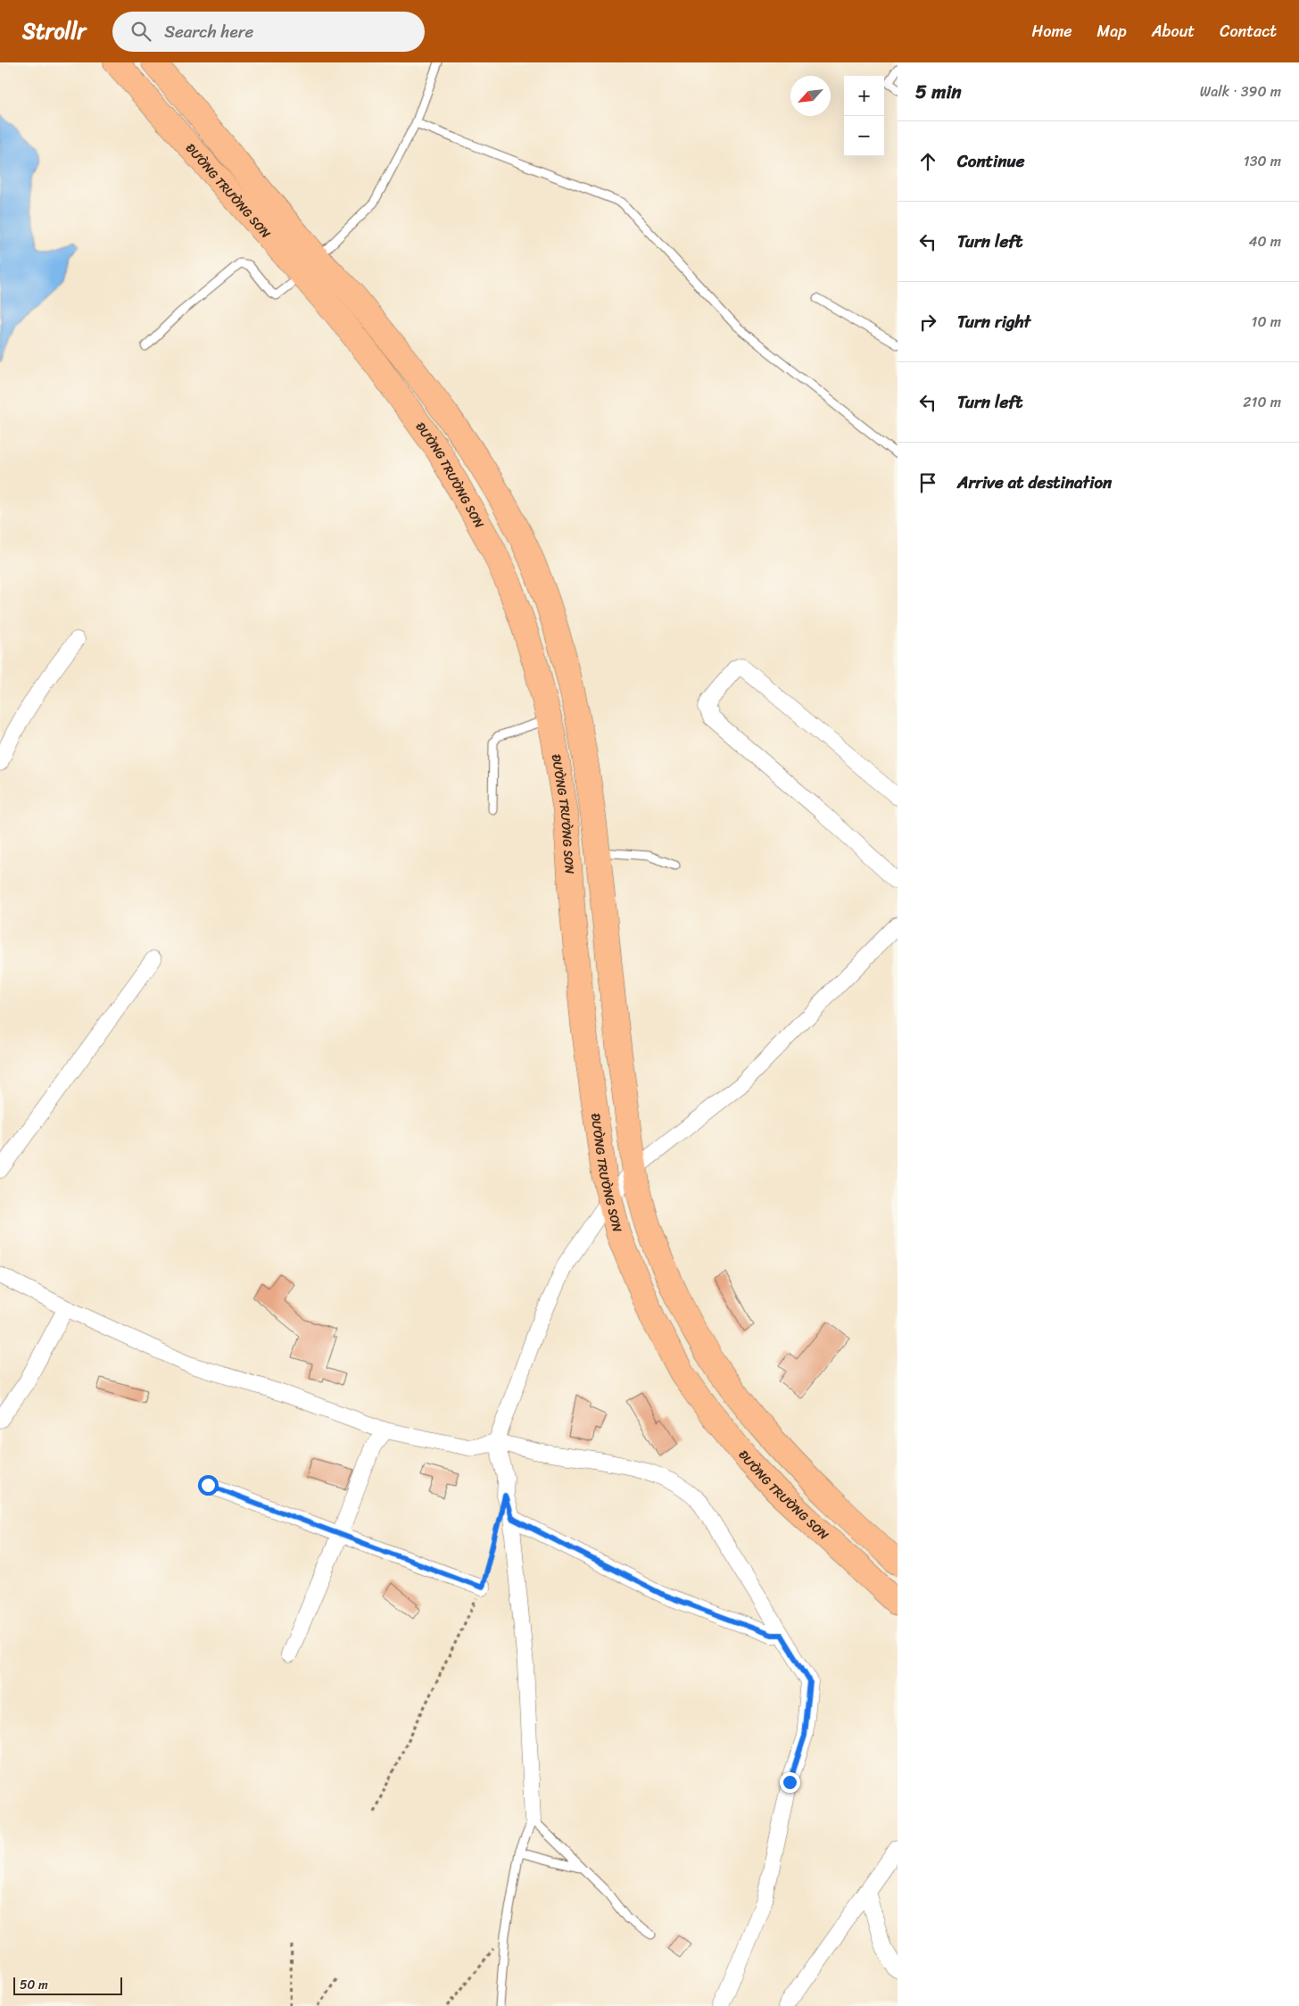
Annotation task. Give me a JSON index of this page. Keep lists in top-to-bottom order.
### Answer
{
  "streets": {
    "highway": ["ĐƯỜNG TRƯỜNG SƠN"]
  },
  "scale_bar": "50 m",
  "north": "bottom left",
  "page": {
    "header": "Strollr",
    "search": "Search here",
    "nav": [
      "Home",
      "Map",
      "About",
      "Contact"
    ],
    "heading": ["5 min", "Walk · 390 m"],
    "map_buttons": ["+", "−"],
    "list": [
      ["Continue", "130 m"],
      ["Turn left", "40 m"],
      ["Turn right", "10 m"],
      ["Turn left", "210 m"],
      "Arrive at destination"
    ],
    "scale": "50 m"
  }
}
